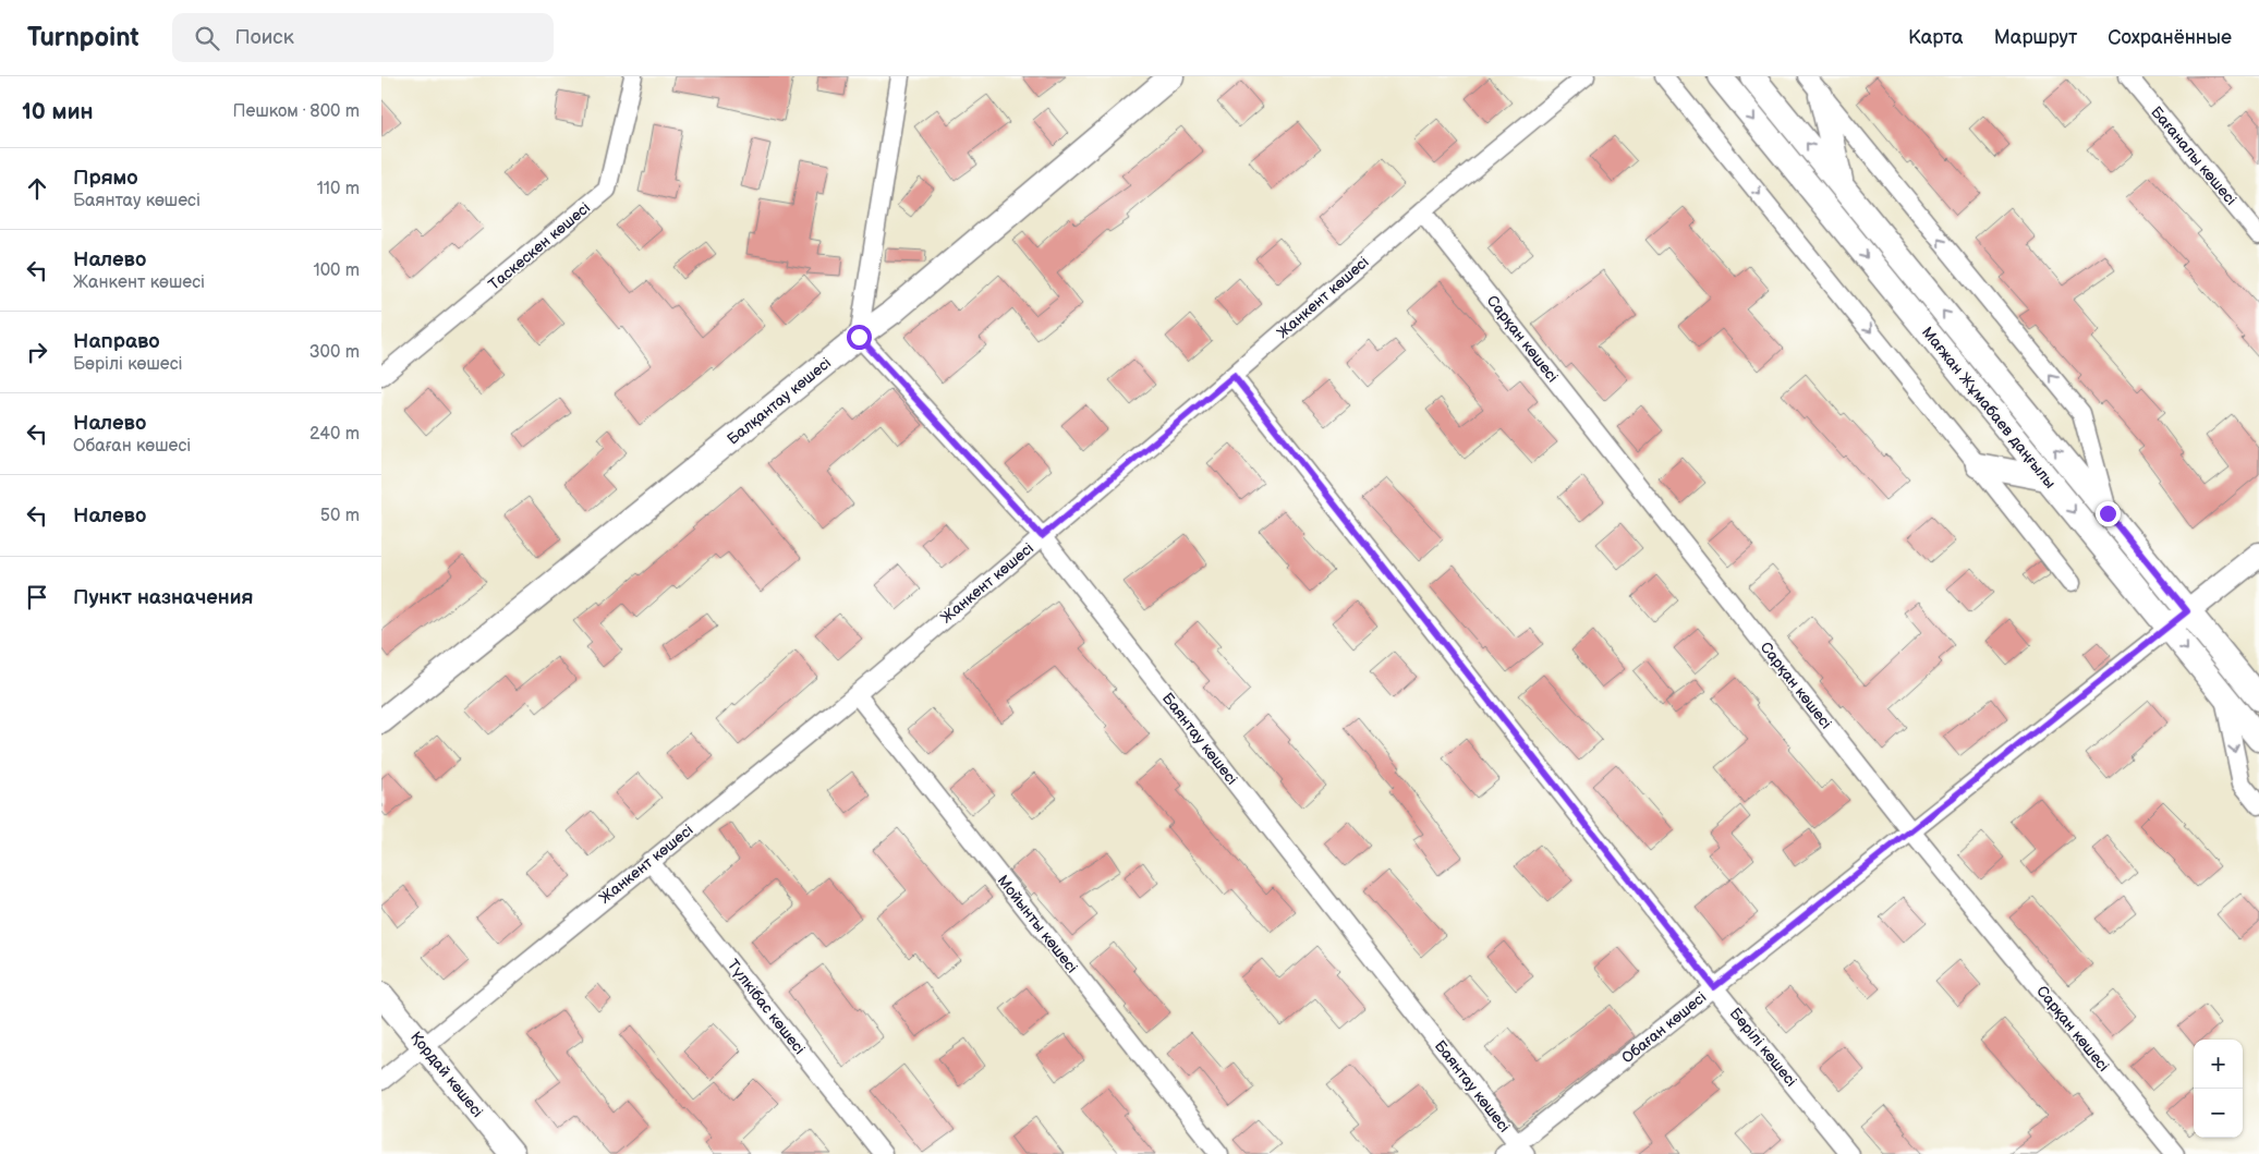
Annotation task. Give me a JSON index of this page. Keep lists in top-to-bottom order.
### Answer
{
  "streets": {
    "main road": [
      "Балқантау көшесі",
      "Мағжан Жұмабаев даңғылы",
      "Обаған көшесі",
      "Қордай көшесі"
    ],
    "street": [
      "Бағаналы көшесі",
      "Таскескен көшесі",
      "Жанкент көшесі",
      "Сарқан көшесі",
      "Баянтау көшесі",
      "Мойынты көшесі",
      "Түлкібас көшесі",
      "Бөрілі көшесі"
    ]
  },
  "crossings": [
    ["Жанкент көшесі", "Сарқан көшесі"],
    ["Жанкент көшесі", "Баянтау көшесі"],
    ["Жанкент көшесі", "Мойынты көшесі"],
    ["Жанкент көшесі", "Түлкібас көшесі"],
    ["Жанкент көшесі", "Бөрілі көшесі"],
    ["Жанкент көшесі", "Қордай көшесі"],
    ["Сарқан көшесі", "Обаған көшесі"],
    ["Балқантау көшесі", "Баянтау көшесі"],
    ["Мағжан Жұмабаев даңғылы", "Обаған көшесі"],
    ["Баянтау көшесі", "Обаған көшесі"],
    ["Обаған көшесі", "Бөрілі көшесі"]
  ],
  "page": {
    "header": "Turnpoint",
    "search": "Поиск",
    "nav": ["Карта", "Маршрут", "Сохранённые"],
    "heading": ["10 мин", "Пешком · 800 m"],
    "list": [
      ["Прямо", "Баянтау көшесі", "110 m"],
      ["Налево", "Жанкент көшесі", "100 m"],
      ["Направо", "Бөрілі көшесі", "300 m"],
      ["Налево", "Обаған көшесі", "240 m"],
      ["Налево", "50 m"],
      "Пункт назначения"
    ],
    "map_buttons": ["+", "−"]
  }
}
